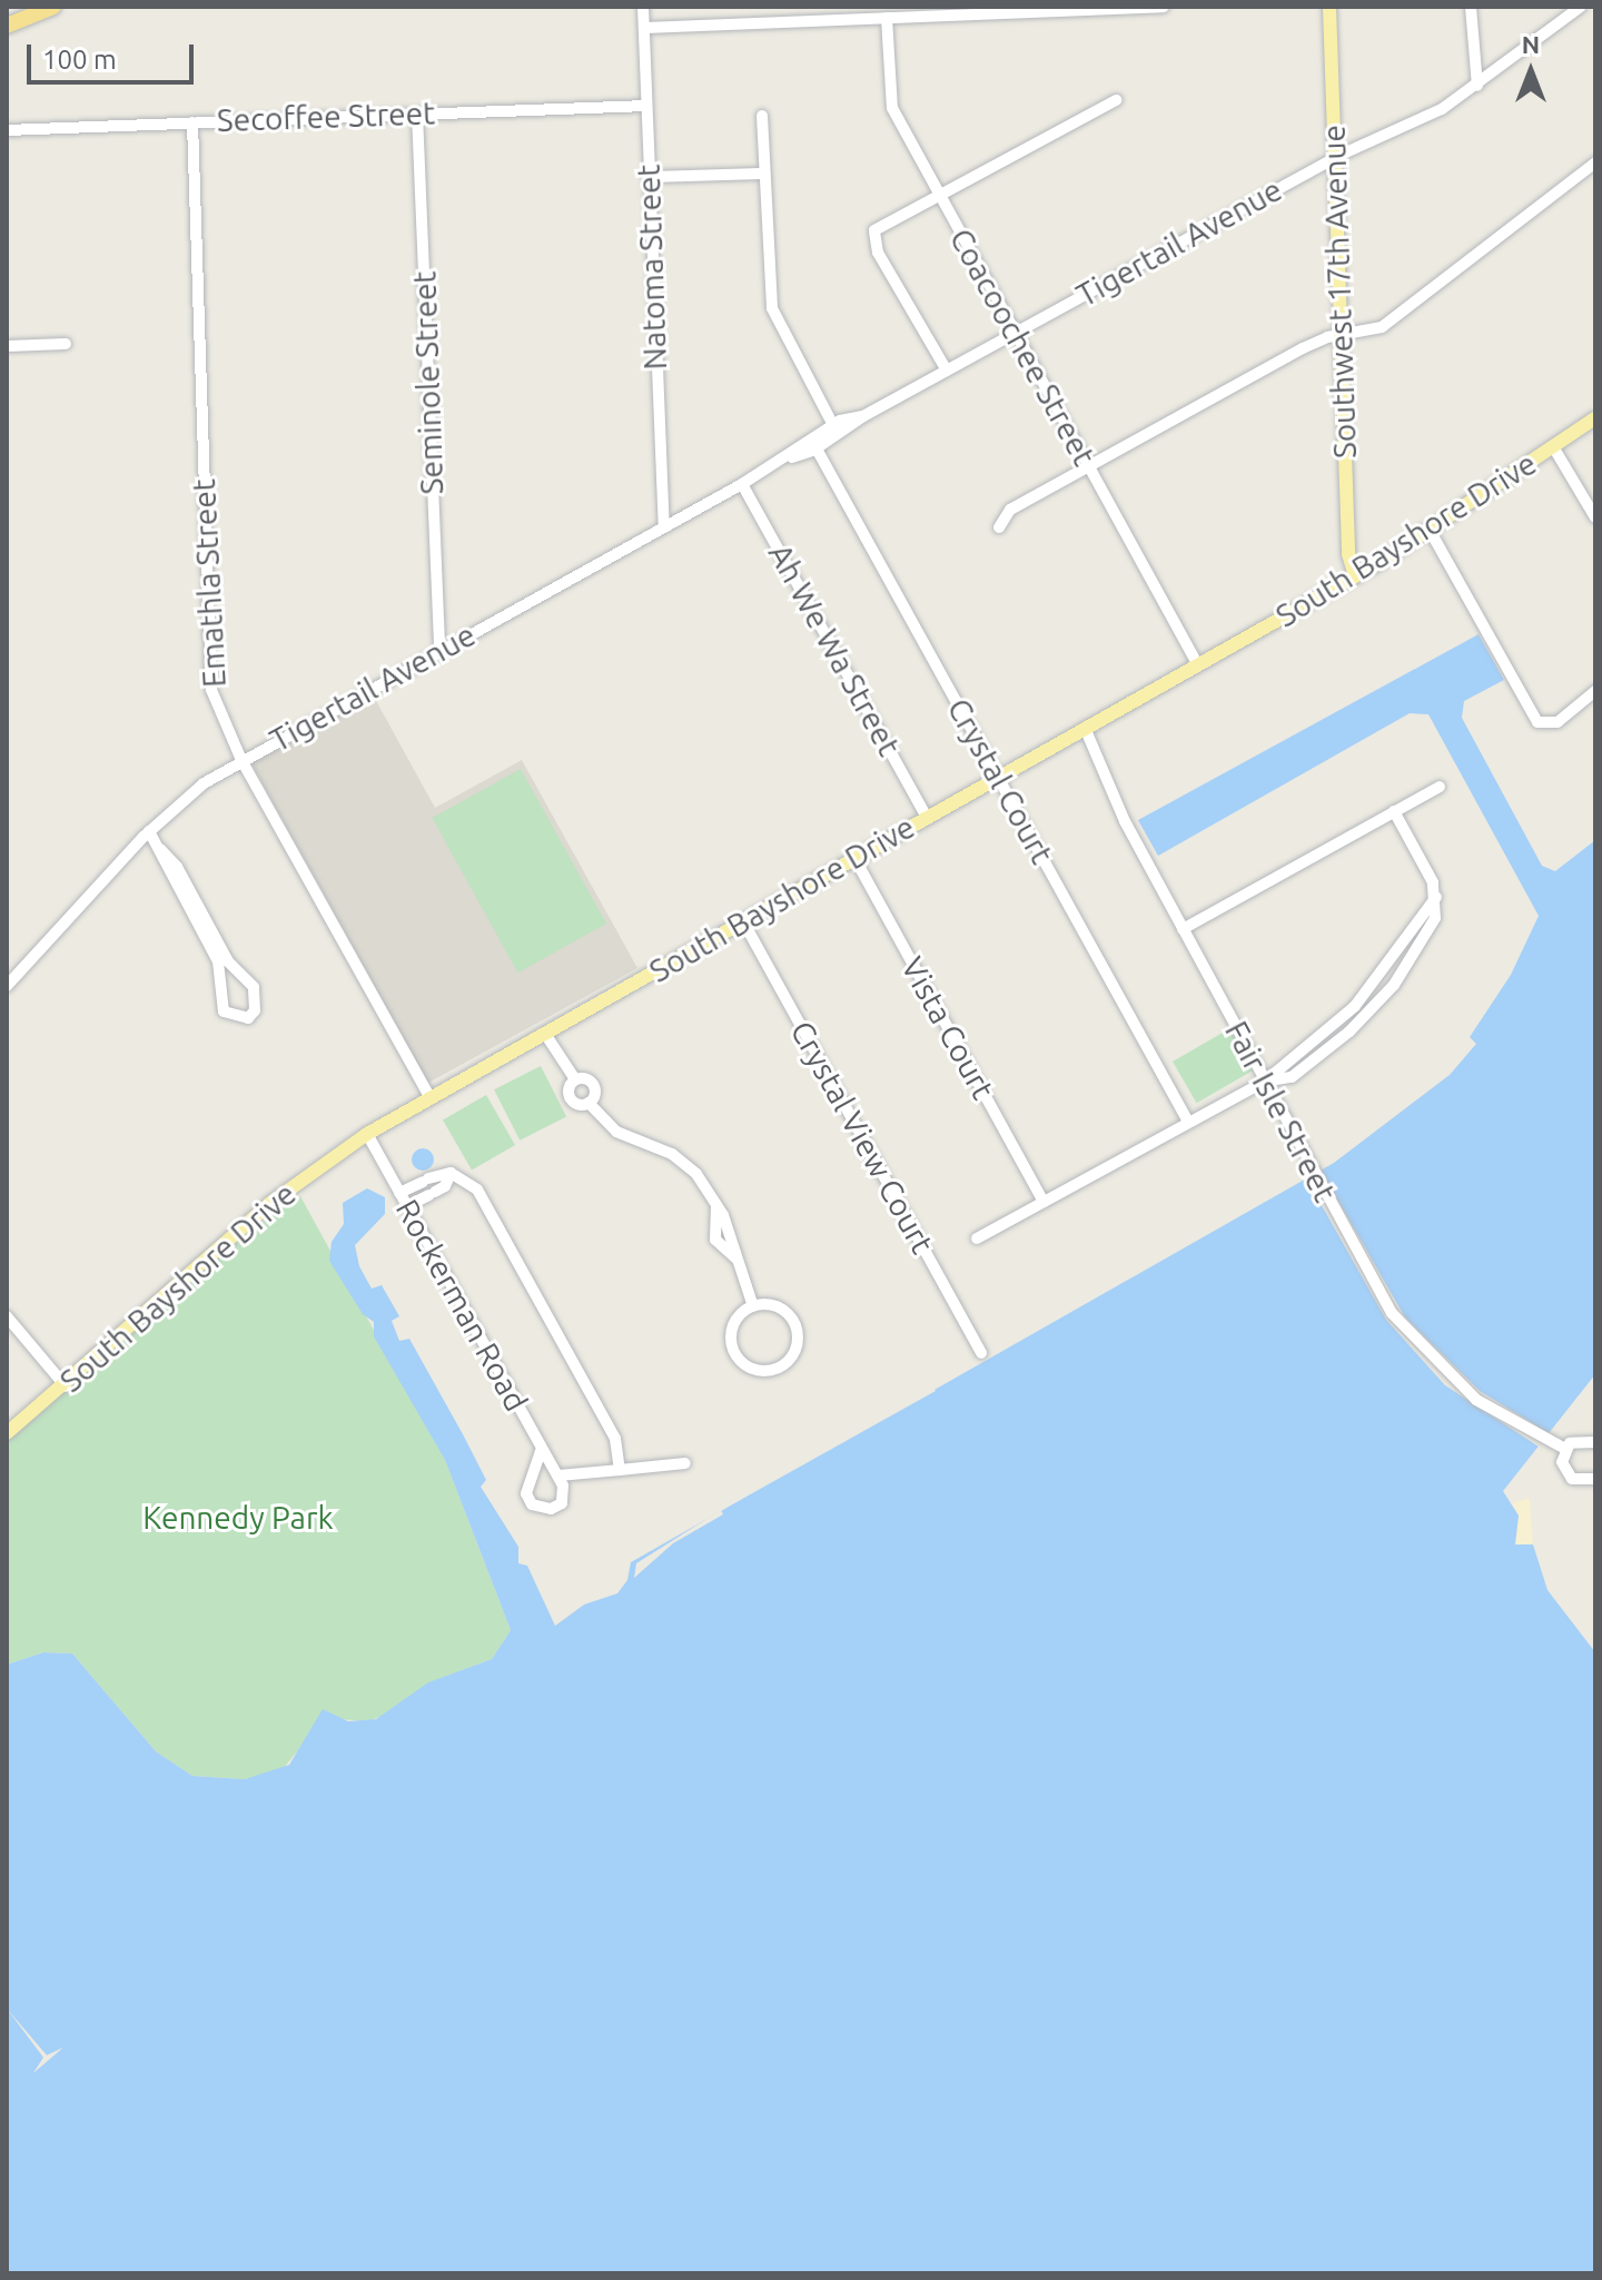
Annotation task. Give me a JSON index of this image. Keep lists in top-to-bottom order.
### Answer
{
  "streets": {
    "main road": ["Southwest 17th Avenue", "South Bayshore Drive"],
    "street": [
      "Secoffee Street",
      "Tigertail Avenue",
      "Natoma Street",
      "Coacoochee Street",
      "Seminole Street",
      "Emathla Street",
      "Ah We Wa Street",
      "Crystal Court",
      "Vista Court",
      "Fair Isle Street",
      "Crystal View Court",
      "Rockerman Road"
    ]
  },
  "crossings": [
    ["Secoffee Street", "Natoma Street"],
    ["Secoffee Street", "Seminole Street"],
    ["Secoffee Street", "Emathla Street"],
    ["Tigertail Avenue", "Natoma Street"],
    ["Tigertail Avenue", "Southwest 17th Avenue"],
    ["Tigertail Avenue", "Coacoochee Street"],
    ["Tigertail Avenue", "Seminole Street"],
    ["Tigertail Avenue", "Emathla Street"],
    ["Tigertail Avenue", "Ah We Wa Street"],
    ["Tigertail Avenue", "Crystal Court"],
    ["Southwest 17th Avenue", "South Bayshore Drive"],
    ["Coacoochee Street", "South Bayshore Drive"],
    ["South Bayshore Drive", "Emathla Street"],
    ["South Bayshore Drive", "Ah We Wa Street"],
    ["South Bayshore Drive", "Crystal Court"],
    ["South Bayshore Drive", "Vista Court"],
    ["South Bayshore Drive", "Fair Isle Street"],
    ["South Bayshore Drive", "Crystal View Court"],
    ["South Bayshore Drive", "Rockerman Road"]
  ],
  "parks": ["Kennedy Park"],
  "scale_bar": "100 m",
  "north": "top"
}
